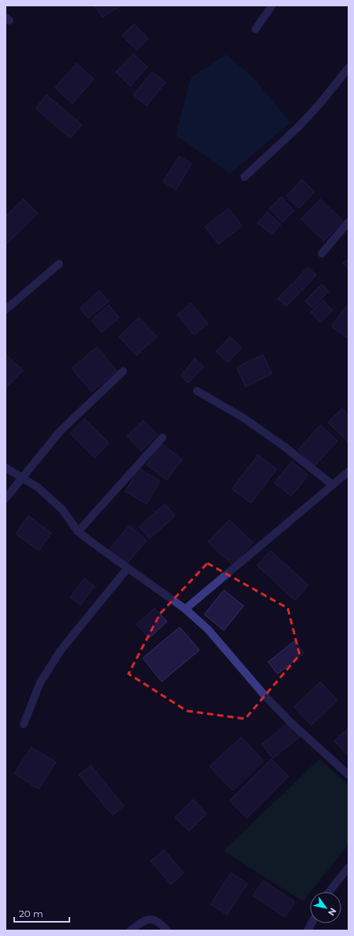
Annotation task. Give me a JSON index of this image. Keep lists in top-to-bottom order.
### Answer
{
  "scale_bar": "20 m",
  "north": "bottom right"
}
